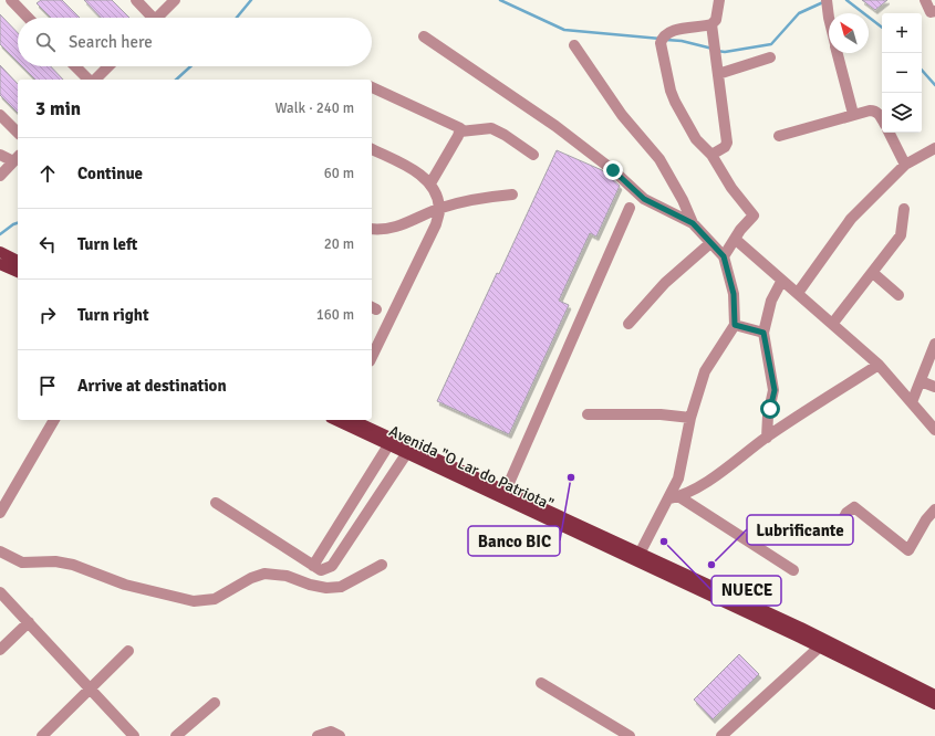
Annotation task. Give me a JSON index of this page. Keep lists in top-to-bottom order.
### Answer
{
  "streets": {
    "main road": ["Avenida \"O Lar do Patriota\""]
  },
  "places": ["Banco BIC", "NUECE", "Lubrificante"],
  "north": "top left",
  "page": {
    "map_buttons": ["+", "−"],
    "search": "Search here",
    "heading": ["3 min", "Walk · 240 m"],
    "list": [
      ["Continue", "60 m"],
      ["Turn left", "20 m"],
      ["Turn right", "160 m"],
      "Arrive at destination"
    ]
  }
}
